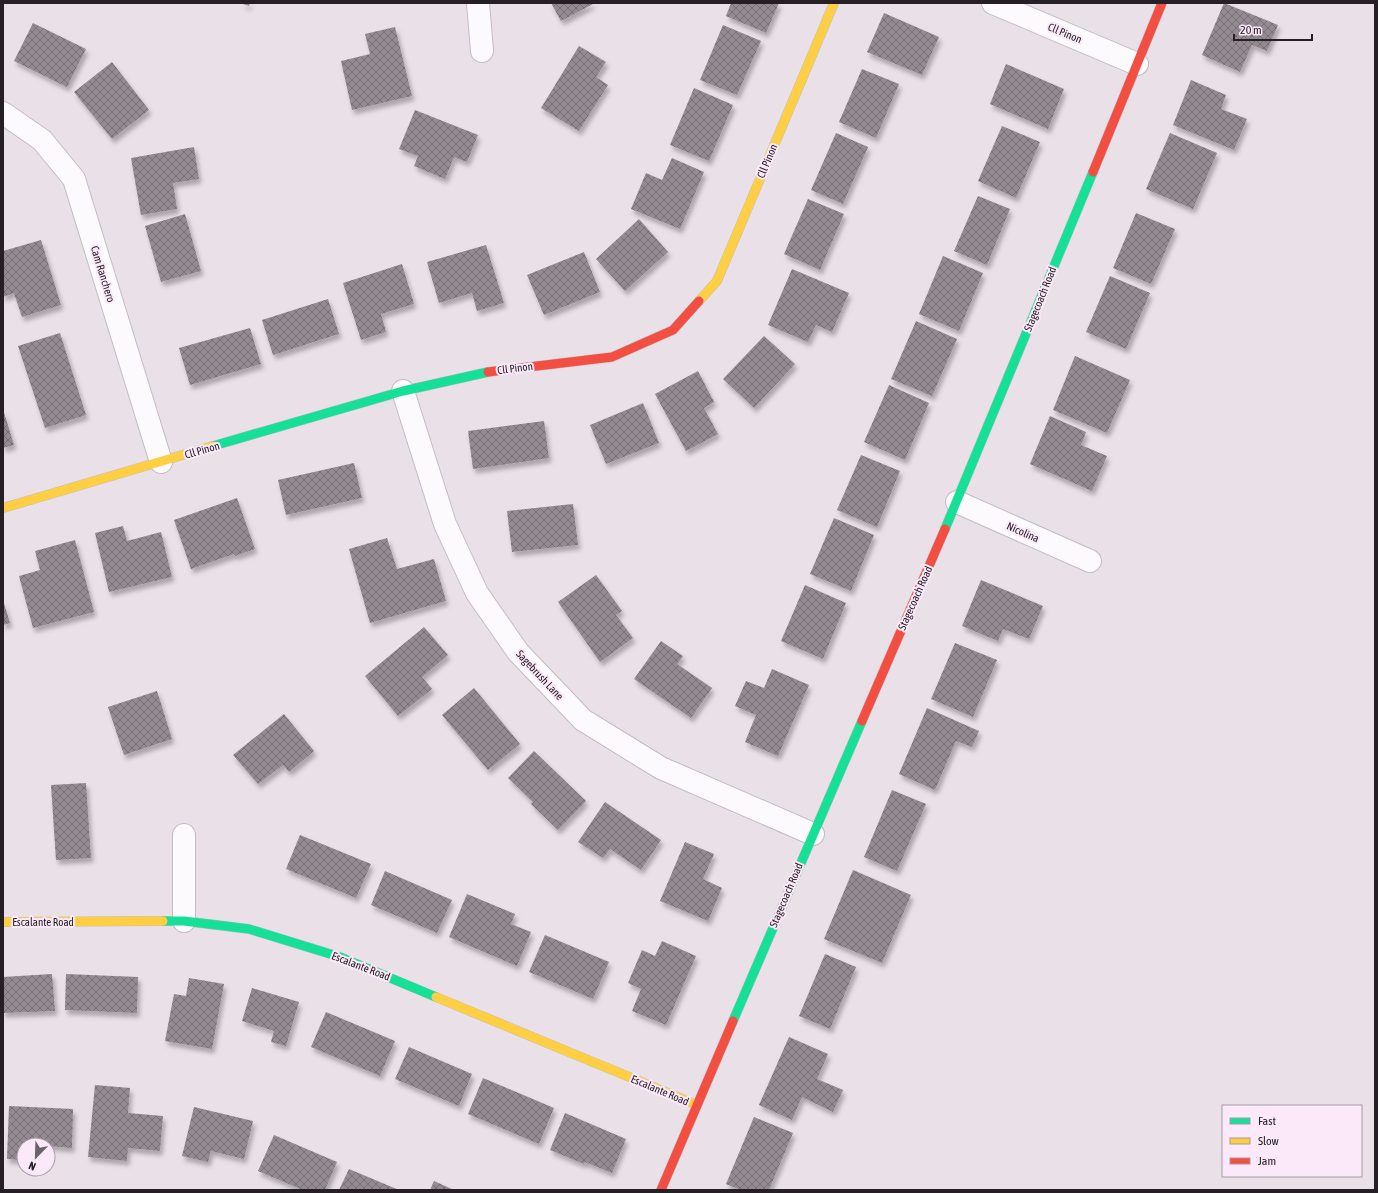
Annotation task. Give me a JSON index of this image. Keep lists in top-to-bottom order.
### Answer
{
  "streets": {
    "street": [
      "Cll Pinon",
      "Cam Ranchero",
      "Stagecoach Road",
      "Nicolina",
      "Sagebrush Lane",
      "Escalante Road"
    ]
  },
  "crossings": [
    ["Cll Pinon", "Cam Ranchero"],
    ["Cll Pinon", "Stagecoach Road"],
    ["Cll Pinon", "Sagebrush Lane"],
    ["Stagecoach Road", "Nicolina"],
    ["Stagecoach Road", "Sagebrush Lane"],
    ["Stagecoach Road", "Escalante Road"]
  ],
  "legend": ["Fast", "Slow", "Jam"],
  "scale_bar": "20 m",
  "north": "bottom left"
}
